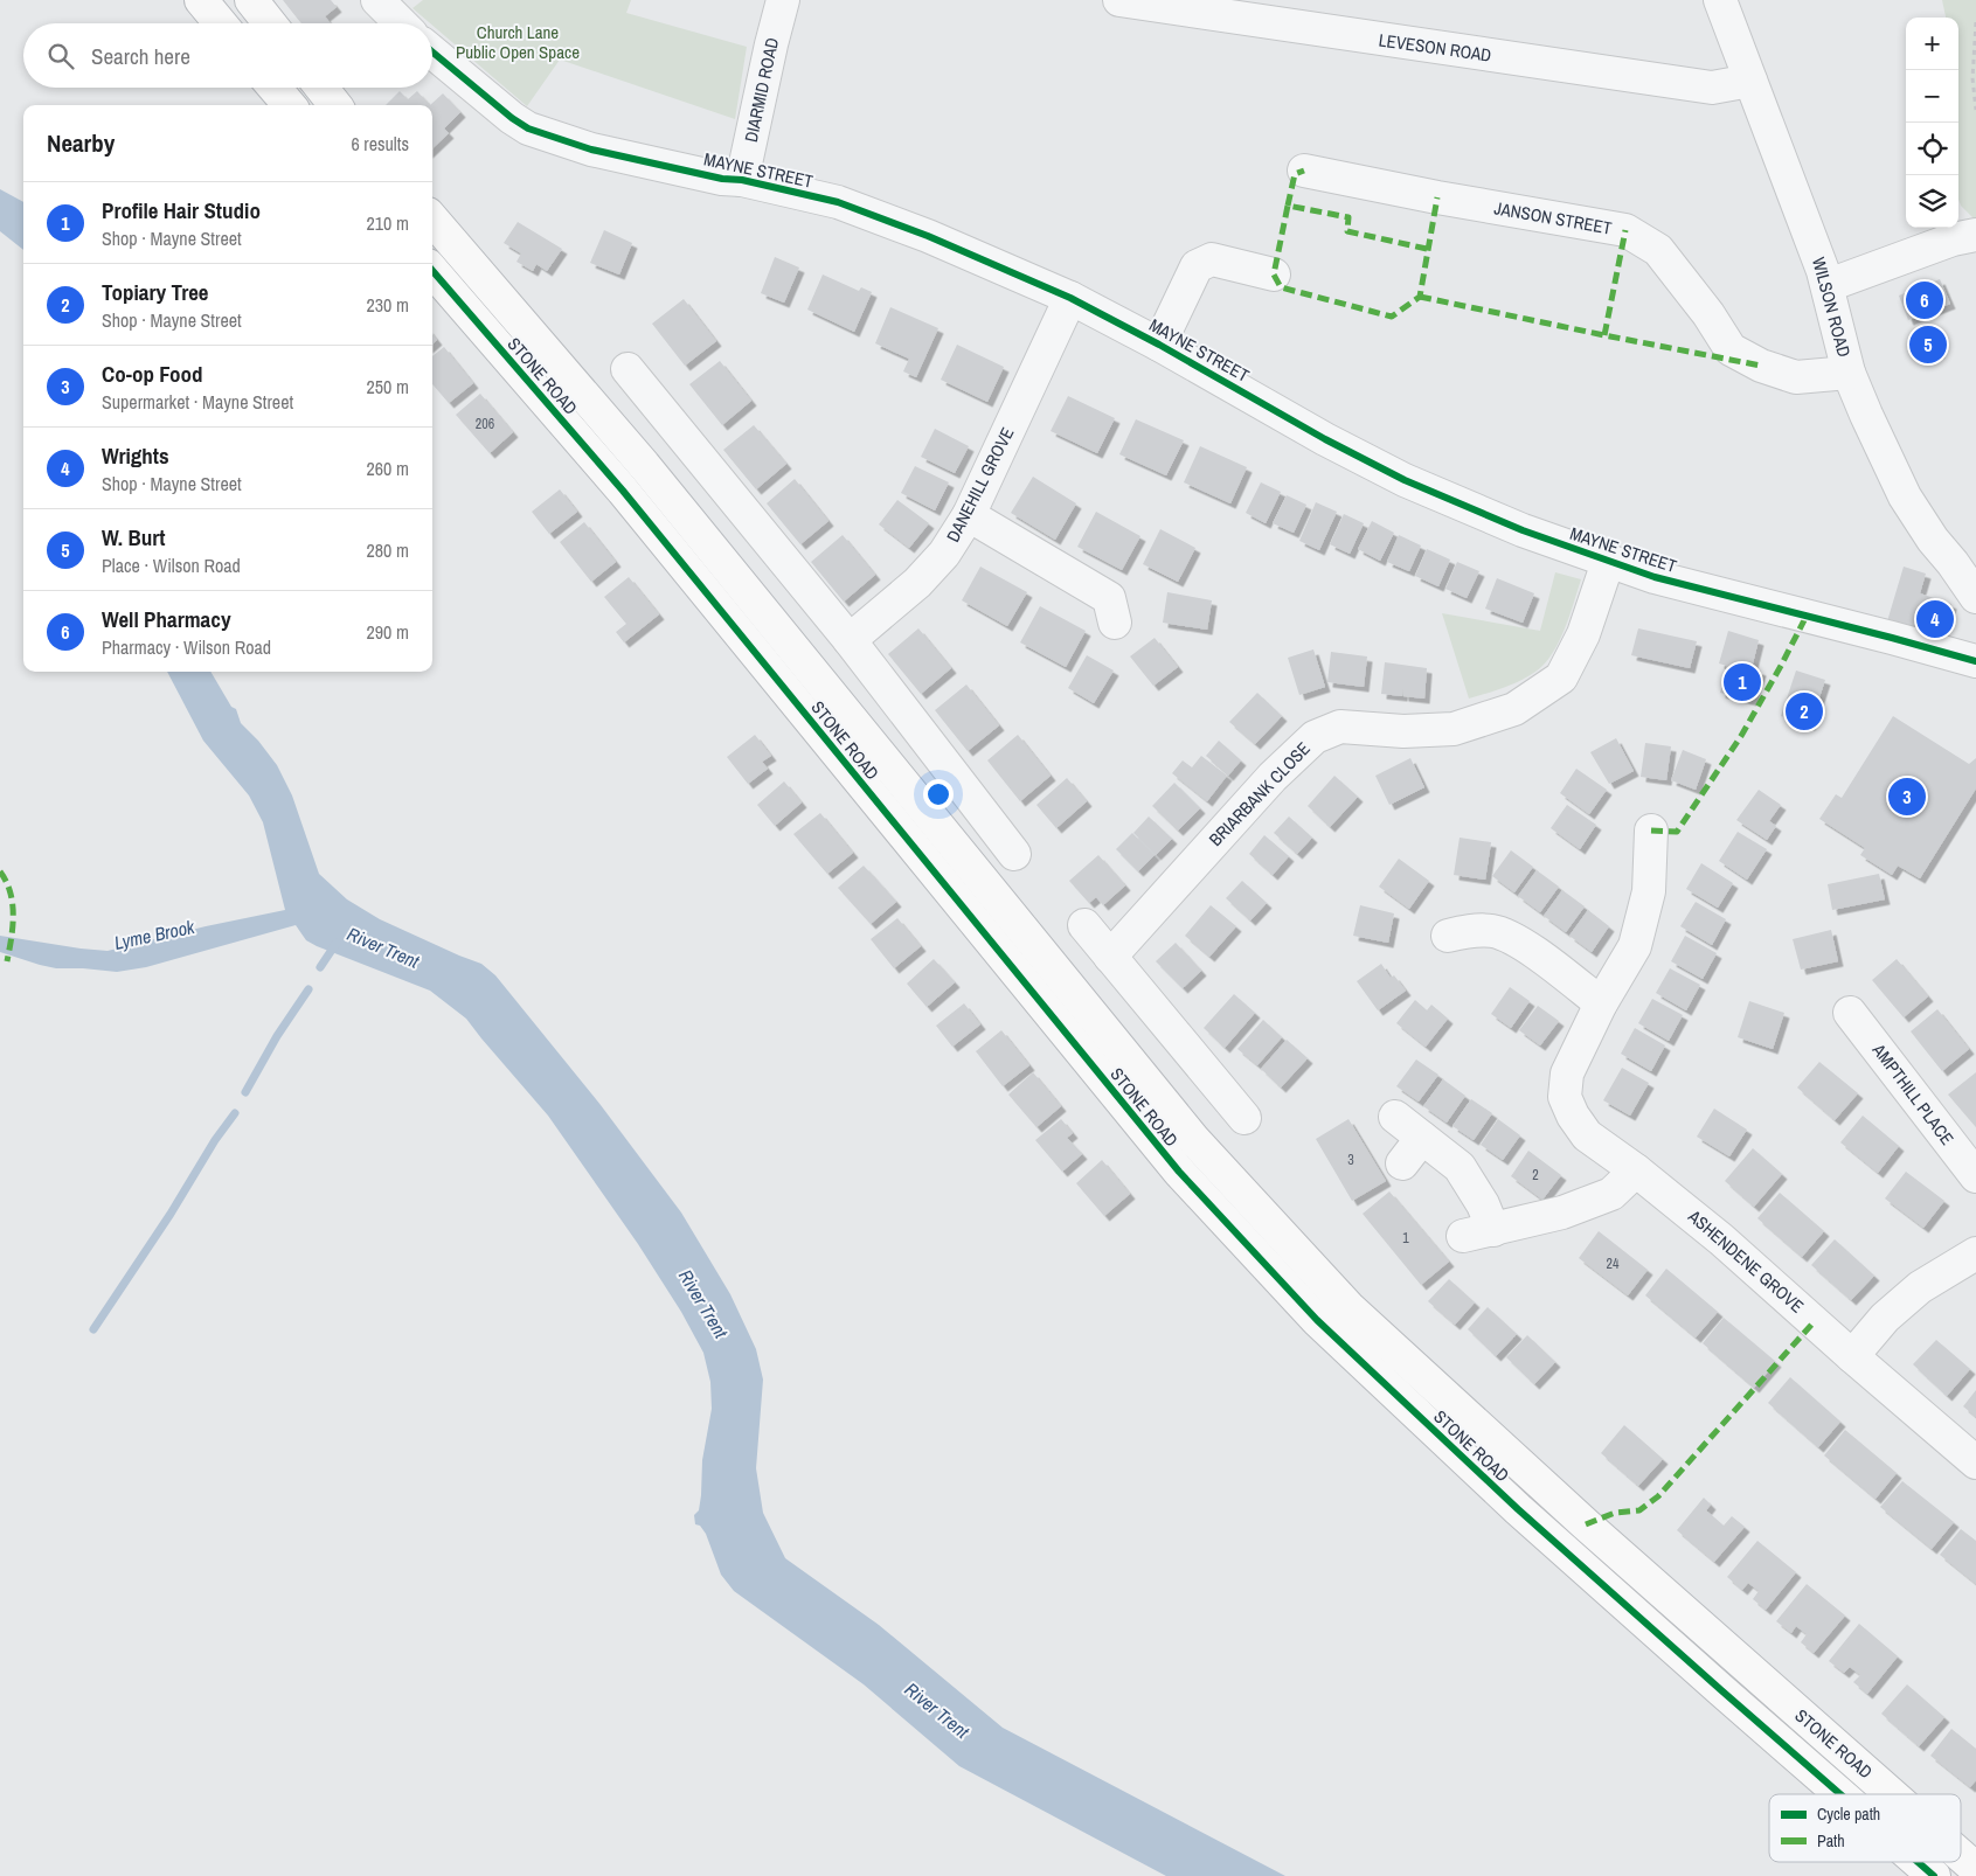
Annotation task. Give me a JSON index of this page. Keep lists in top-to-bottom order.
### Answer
{
  "streets": {
    "highway": ["STONE ROAD"],
    "street": [
      "LEVESON ROAD",
      "DIARMID ROAD",
      "MAYNE STREET",
      "JANSON STREET",
      "WILSON ROAD",
      "DANEHILL GROVE",
      "BRIARBANK CLOSE",
      "AMPTHILL PLACE",
      "ASHENDENE GROVE"
    ]
  },
  "crossings": [
    ["LEVESON ROAD", "WILSON ROAD"],
    ["DIARMID ROAD", "MAYNE STREET"],
    ["MAYNE STREET", "DANEHILL GROVE"],
    ["MAYNE STREET", "BRIARBANK CLOSE"],
    ["JANSON STREET", "WILSON ROAD"]
  ],
  "water": ["Lyme Brook", "River Trent"],
  "parks": ["Church Lane Public Open Space"],
  "house_numbers": [
    "206",
    "3",
    "2",
    "1",
    "24"
  ],
  "legend": ["Cycle path", "Path"],
  "page": {
    "map_buttons": ["+", "−"],
    "search": "Search here",
    "heading": ["Nearby", "6 results"],
    "list": [
      {
        "mark": "1",
        "name": "Profile Hair Studio",
        "note": "Shop · Mayne Street",
        "value": "210 m"
      },
      {
        "mark": "2",
        "name": "Topiary Tree",
        "note": "Shop · Mayne Street",
        "value": "230 m"
      },
      {
        "mark": "3",
        "name": "Co-op Food",
        "note": "Supermarket · Mayne Street",
        "value": "250 m"
      },
      {
        "mark": "4",
        "name": "Wrights",
        "note": "Shop · Mayne Street",
        "value": "260 m"
      },
      {
        "mark": "5",
        "name": "W. Burt",
        "note": "Place · Wilson Road",
        "value": "280 m"
      },
      {
        "mark": "6",
        "name": "Well Pharmacy",
        "note": "Pharmacy · Wilson Road",
        "value": "290 m"
      }
    ],
    "pins": [
      "6",
      "5",
      "4",
      "1",
      "2",
      "3"
    ]
  }
}
